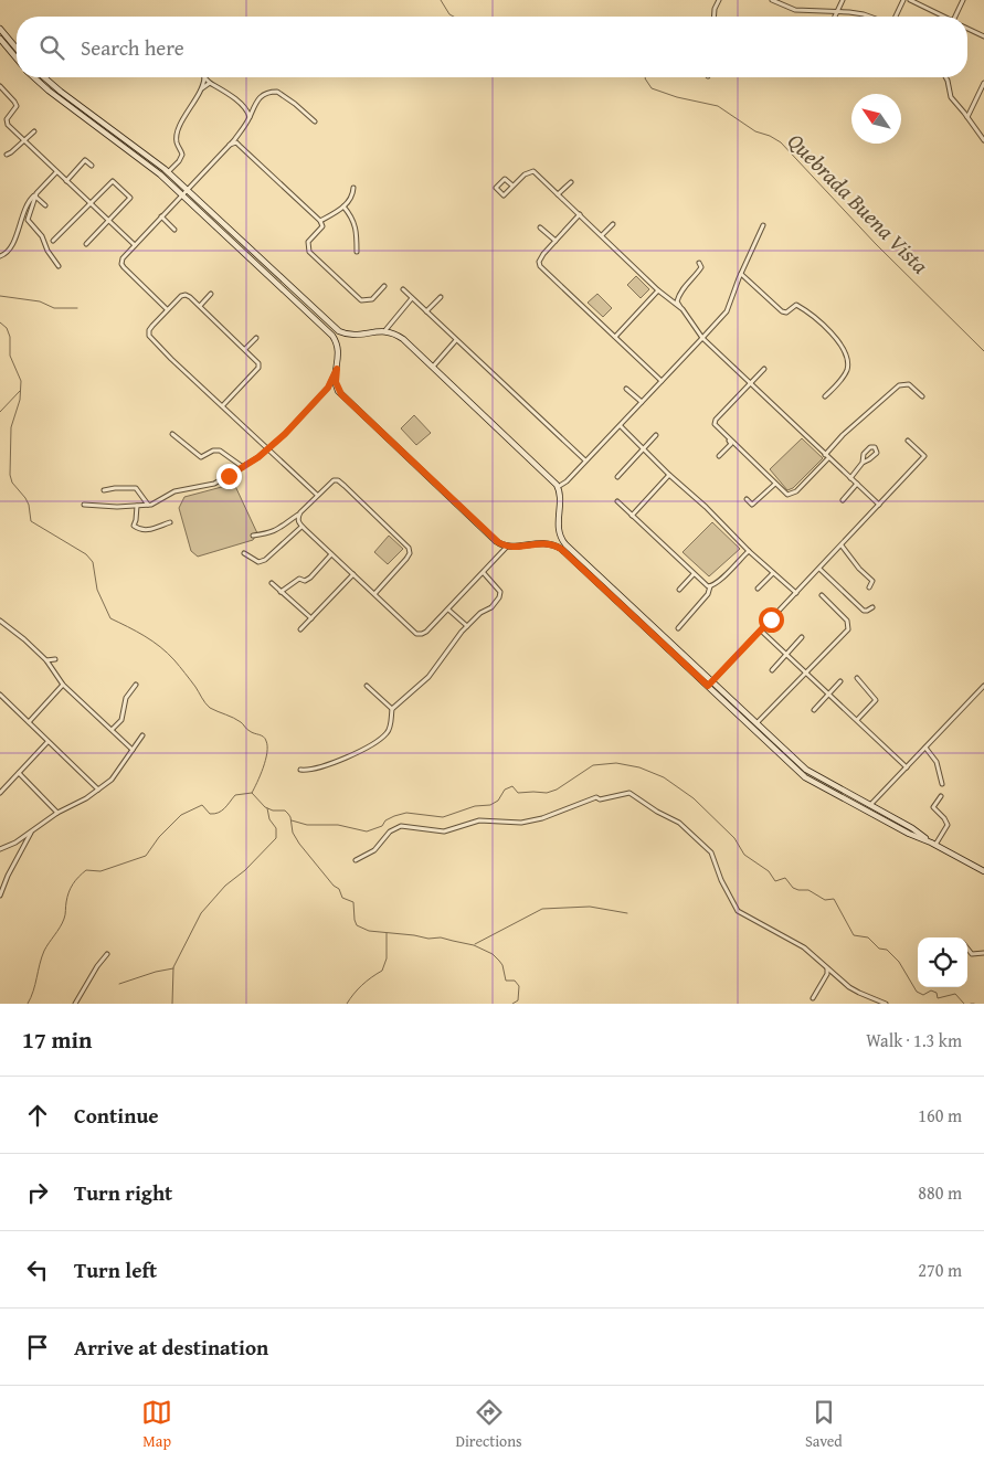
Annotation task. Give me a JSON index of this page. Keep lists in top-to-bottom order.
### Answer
{
  "water": ["Quebrada Buena Vista"],
  "north": "top left",
  "page": {
    "search": "Search here",
    "heading": ["17 min", "Walk · 1.3 km"],
    "list": [
      ["Continue", "160 m"],
      ["Turn right", "880 m"],
      ["Turn left", "270 m"],
      "Arrive at destination"
    ],
    "nav": ["Map", "Directions", "Saved"]
  }
}
